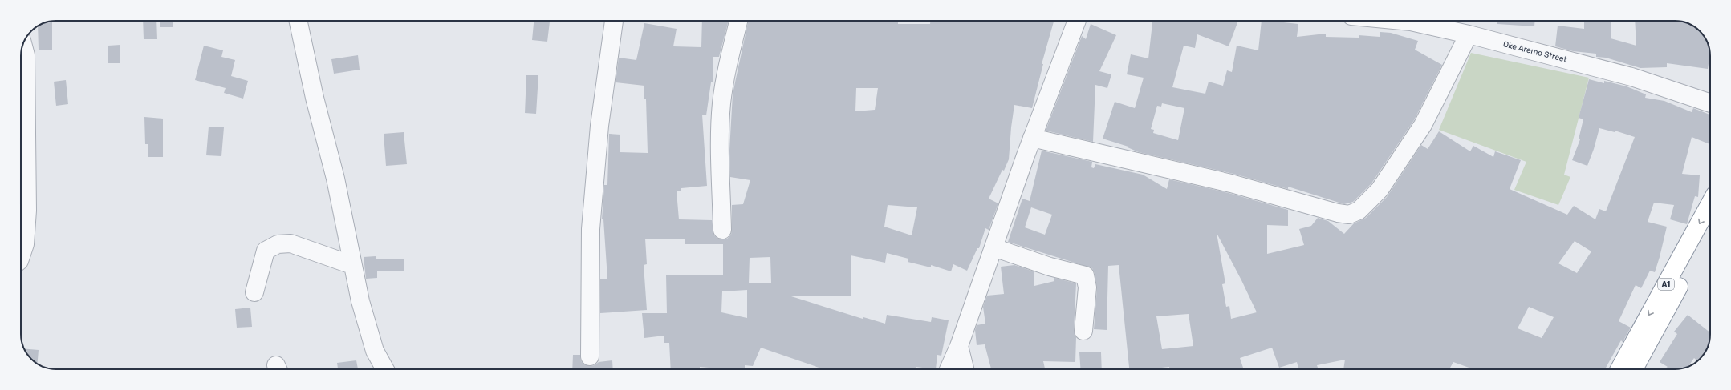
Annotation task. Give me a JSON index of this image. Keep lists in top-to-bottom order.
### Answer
{
  "streets": {
    "highway": ["A1"],
    "street": ["Oke Aremo Street"]
  }
}
